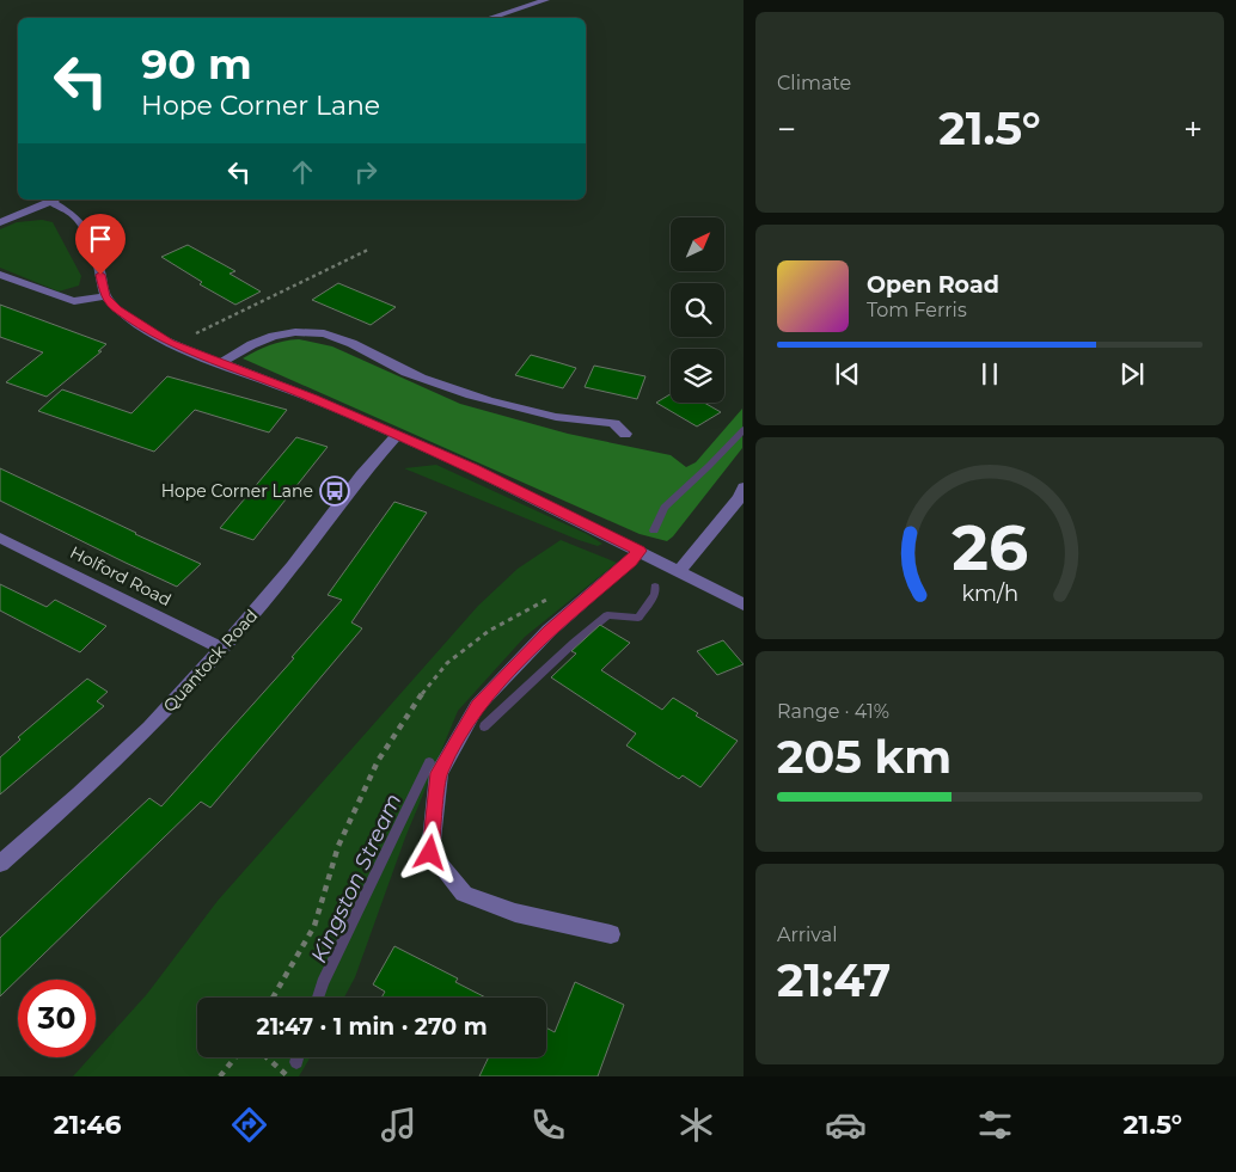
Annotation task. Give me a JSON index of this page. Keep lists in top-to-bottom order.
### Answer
{
  "streets": {
    "street": ["Holford Road", "Quantock Road"]
  },
  "crossings": [
    ["Holford Road", "Quantock Road"]
  ],
  "water": ["Kingston Stream"],
  "places": {
    "bus stop": ["Hope Corner Lane"]
  },
  "north": "top right",
  "page": {
    "tile": [
      "Climate",
      ["Range · 41%", "205 km"],
      ["Arrival", "21:47"]
    ],
    "turn": ["90 m", "Hope Corner Lane"],
    "heat": ["−", "21.5°", "+"],
    "song": ["Open Road", "Tom Ferris"],
    "limit": "30",
    "trip": "21:47 · 1 min · 270 m",
    "tabs": ["21:46", "21.5°"],
    "gauge": ["26", "km/h"]
  }
}
